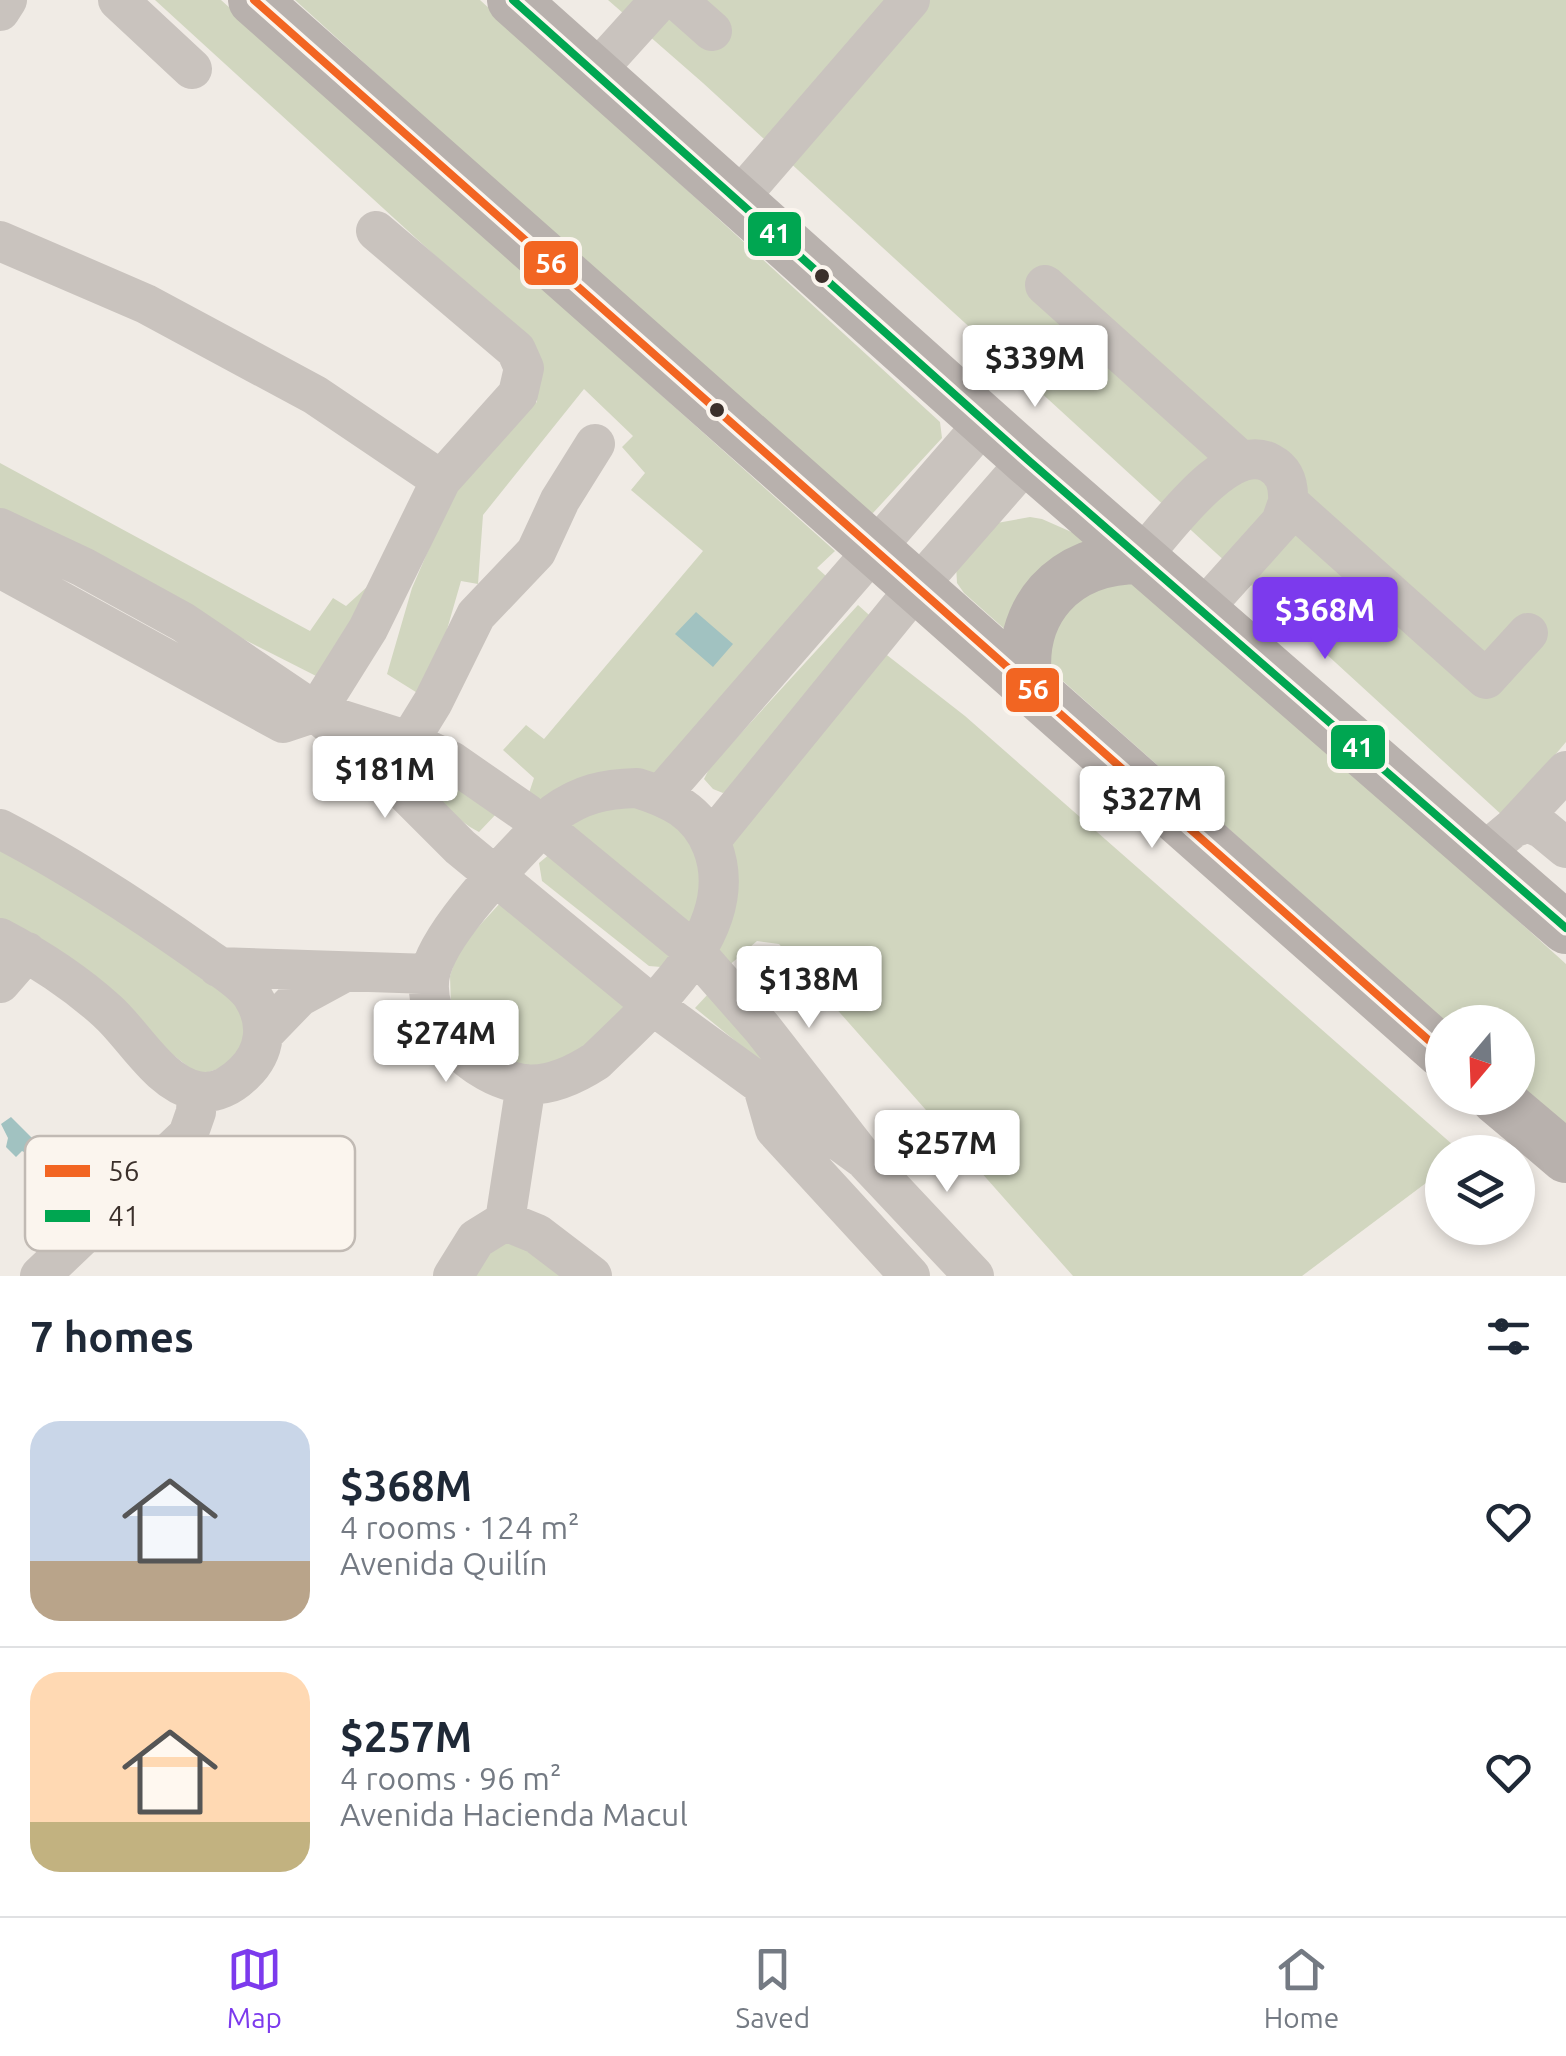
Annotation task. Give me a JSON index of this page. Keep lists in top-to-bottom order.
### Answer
{
  "lines": ["transit line 56", "transit line 41"],
  "legend": ["56", "41"],
  "north": "bottom",
  "page": {
    "price": [
      "$339M",
      "$368M",
      "$181M",
      "$327M",
      "$138M",
      "$274M",
      "$257M"
    ],
    "heading": "7 homes",
    "list": [
      {
        "name": "$368M",
        "note": "4 rooms · 124 m² · Avenida Quilín"
      },
      {
        "name": "$257M",
        "note": "4 rooms · 96 m² · Avenida Hacienda Macul"
      }
    ],
    "tabs": ["Map", "Saved", "Home"]
  }
}
